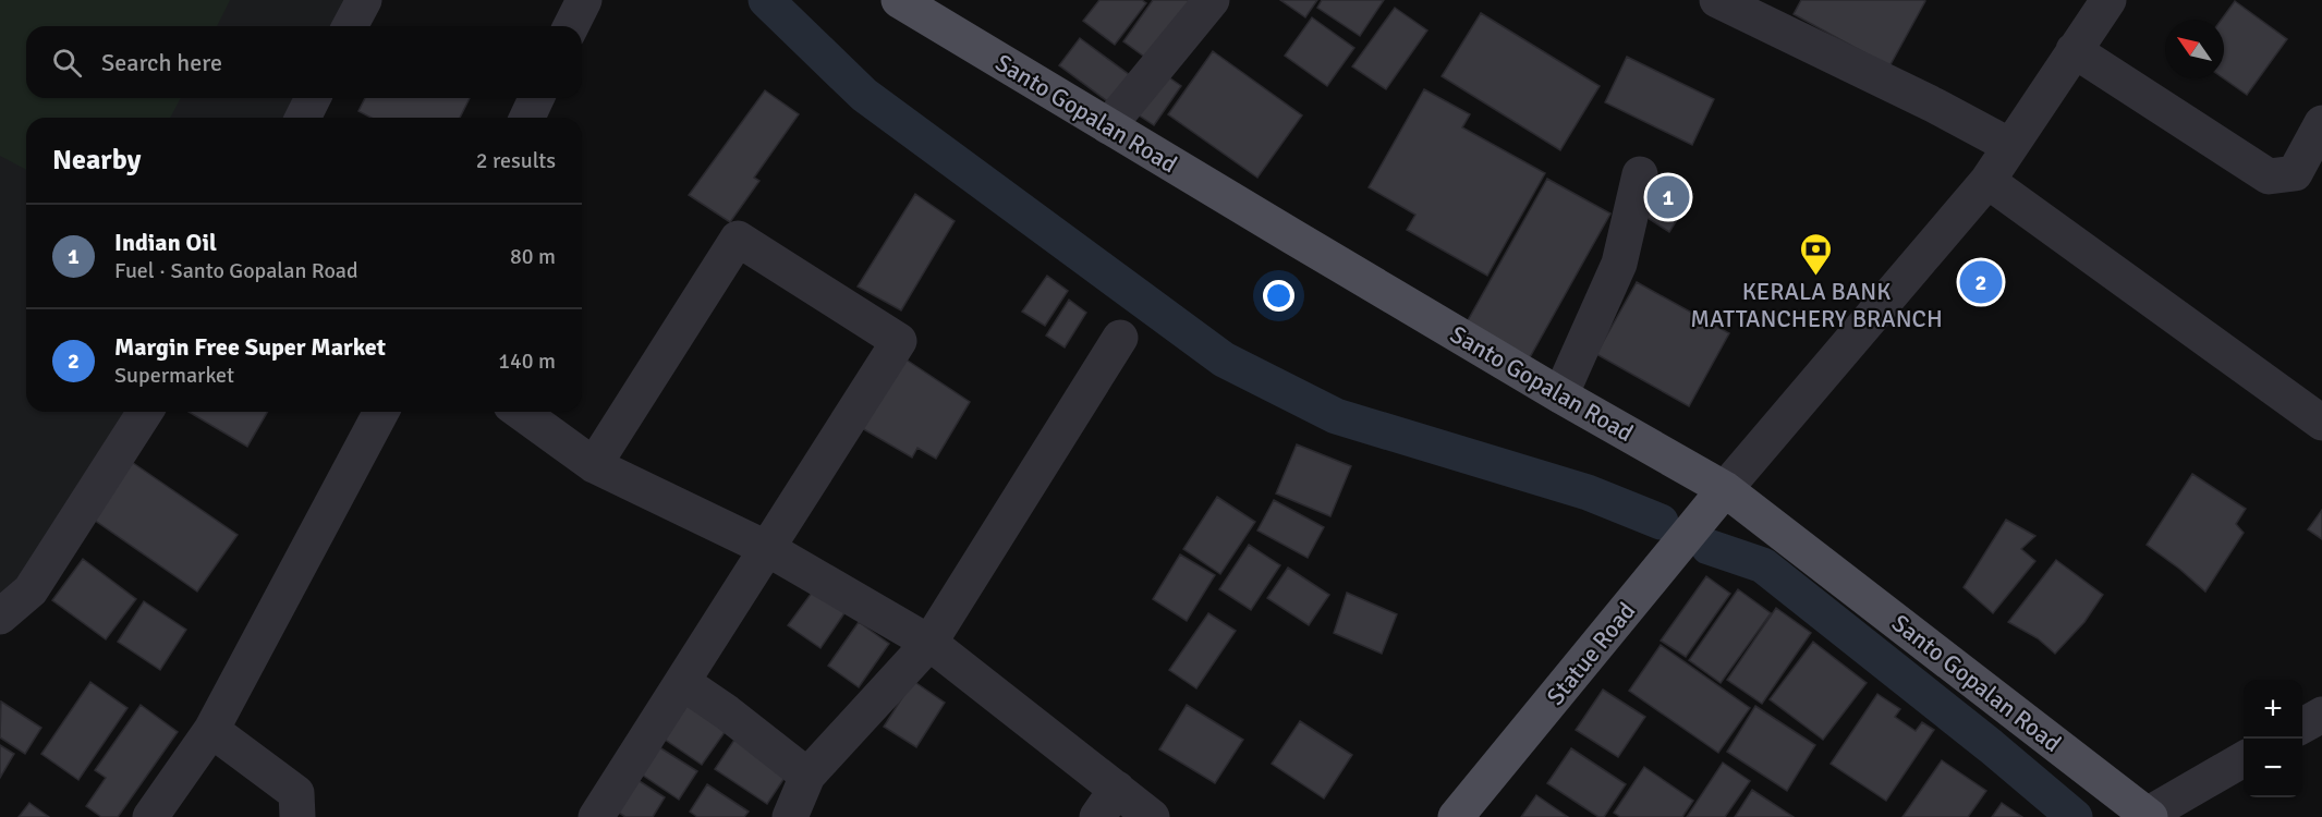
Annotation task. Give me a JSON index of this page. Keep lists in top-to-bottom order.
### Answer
{
  "streets": {
    "main road": ["Santo Gopalan Road", "Statue Road"]
  },
  "crossings": [
    ["Santo Gopalan Road", "Statue Road"]
  ],
  "places": {
    "bank": ["KERALA BANK MATTANCHERY BRANCH"]
  },
  "north": "top left",
  "page": {
    "search": "Search here",
    "heading": ["Nearby", "2 results"],
    "pins": ["1", "2"],
    "list": [
      {
        "mark": "1",
        "name": "Indian Oil",
        "note": "Fuel · Santo Gopalan Road",
        "value": "80 m"
      },
      {
        "mark": "2",
        "name": "Margin Free Super Market",
        "note": "Supermarket",
        "value": "140 m"
      }
    ],
    "map_buttons": ["+", "−"]
  }
}
